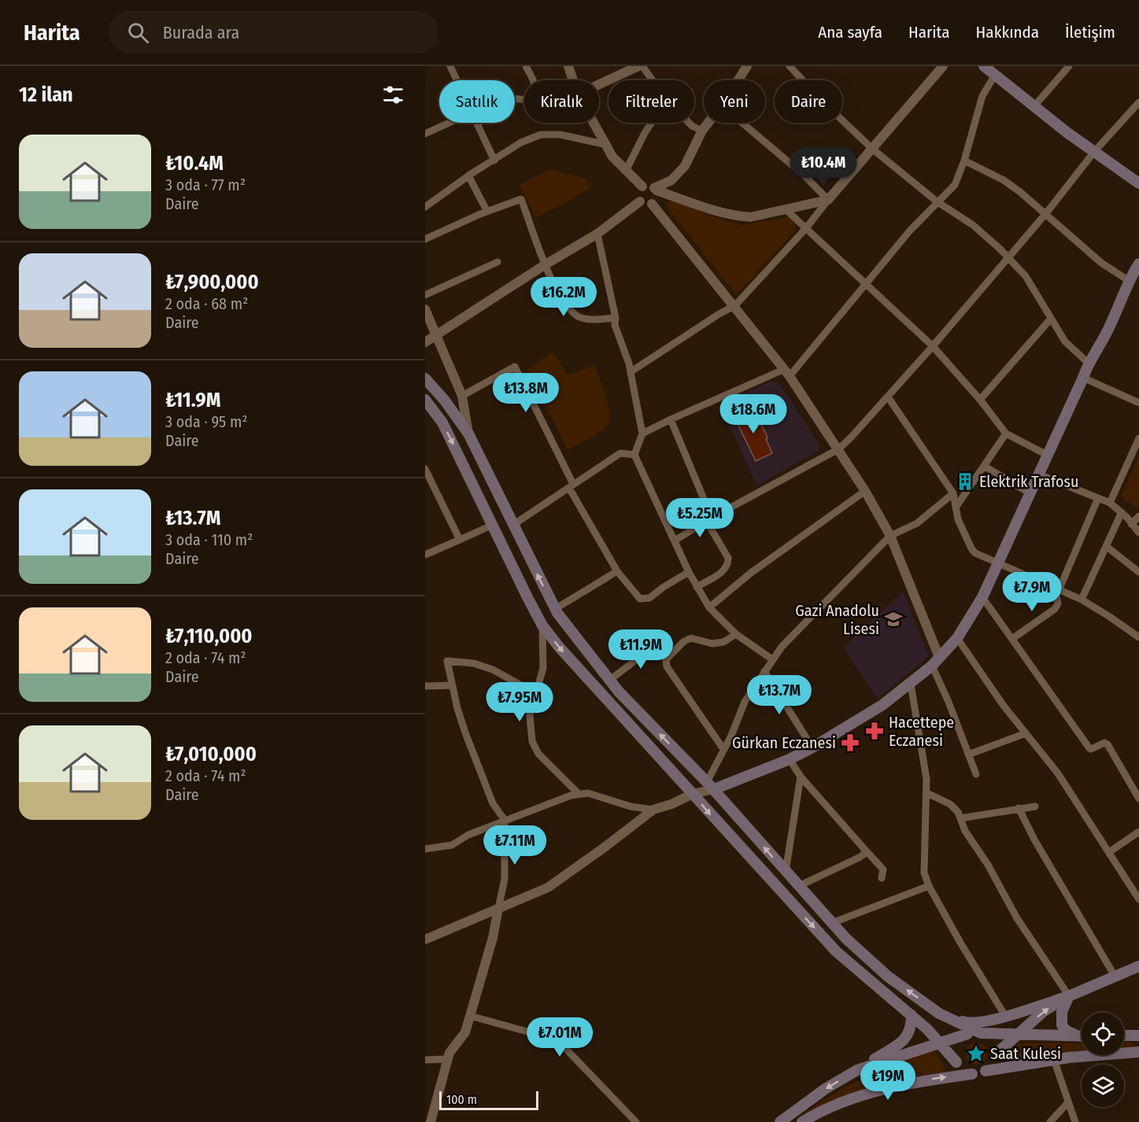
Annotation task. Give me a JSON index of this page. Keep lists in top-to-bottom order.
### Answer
{
  "places": {
    "building": ["Elektrik Trafosu"],
    "school or university": ["Gazi Anadolu Lisesi"],
    "pharmacy": ["Hacettepe Eczanesi", "Gürkan Eczanesi"],
    "place": ["Saat Kulesi"]
  },
  "scale_bar": "100 m",
  "page": {
    "header": "Harita",
    "search": "Burada ara",
    "nav": [
      "Ana sayfa",
      "Harita",
      "Hakkında",
      "İletişim"
    ],
    "heading": "12 ilan",
    "chip": [
      "Satılık",
      "Kiralık",
      "Filtreler",
      "Yeni",
      "Daire"
    ],
    "list": [
      {
        "name": "₺10.4M",
        "note": "3 oda · 77 m² · Daire"
      },
      {
        "name": "₺7,900,000",
        "note": "2 oda · 68 m² · Daire"
      },
      {
        "name": "₺11.9M",
        "note": "3 oda · 95 m² · Daire"
      },
      {
        "name": "₺13.7M",
        "note": "3 oda · 110 m² · Daire"
      },
      {
        "name": "₺7,110,000",
        "note": "2 oda · 74 m² · Daire"
      },
      {
        "name": "₺7,010,000",
        "note": "2 oda · 74 m² · Daire"
      }
    ],
    "price": [
      "₺10.4M",
      "₺16.2M",
      "₺13.8M",
      "₺18.6M",
      "₺5.25M",
      "₺7.9M",
      "₺11.9M",
      "₺13.7M",
      "₺7.95M",
      "₺7.11M",
      "₺7.01M",
      "₺19M"
    ],
    "scale": "100 m"
  }
}
